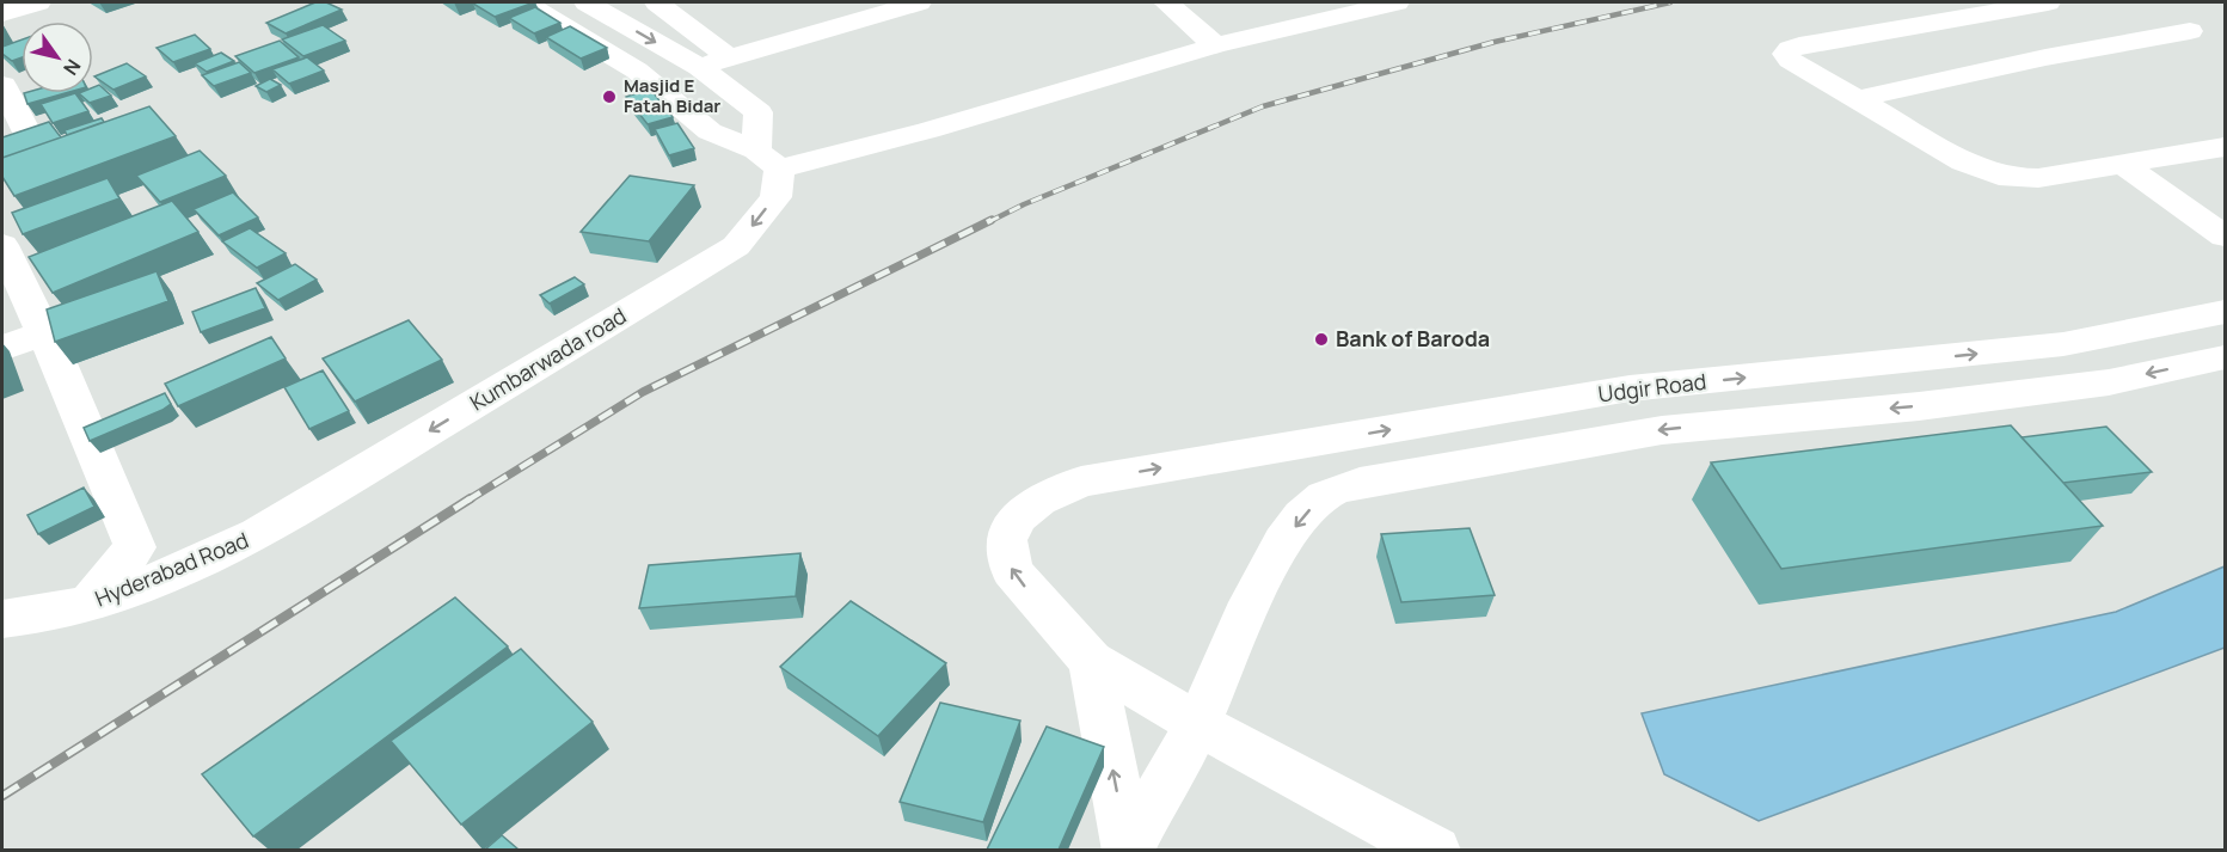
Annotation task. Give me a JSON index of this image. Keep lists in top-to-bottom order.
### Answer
{
  "streets": {
    "main road": ["Kumbarwada road", "Udgir Road", "Hyderabad Road"]
  },
  "crossings": [
    ["Kumbarwada road", "Hyderabad Road"]
  ],
  "places": ["Masjid E Fatah Bidar", "Bank of Baroda"],
  "north": "bottom right"
}
